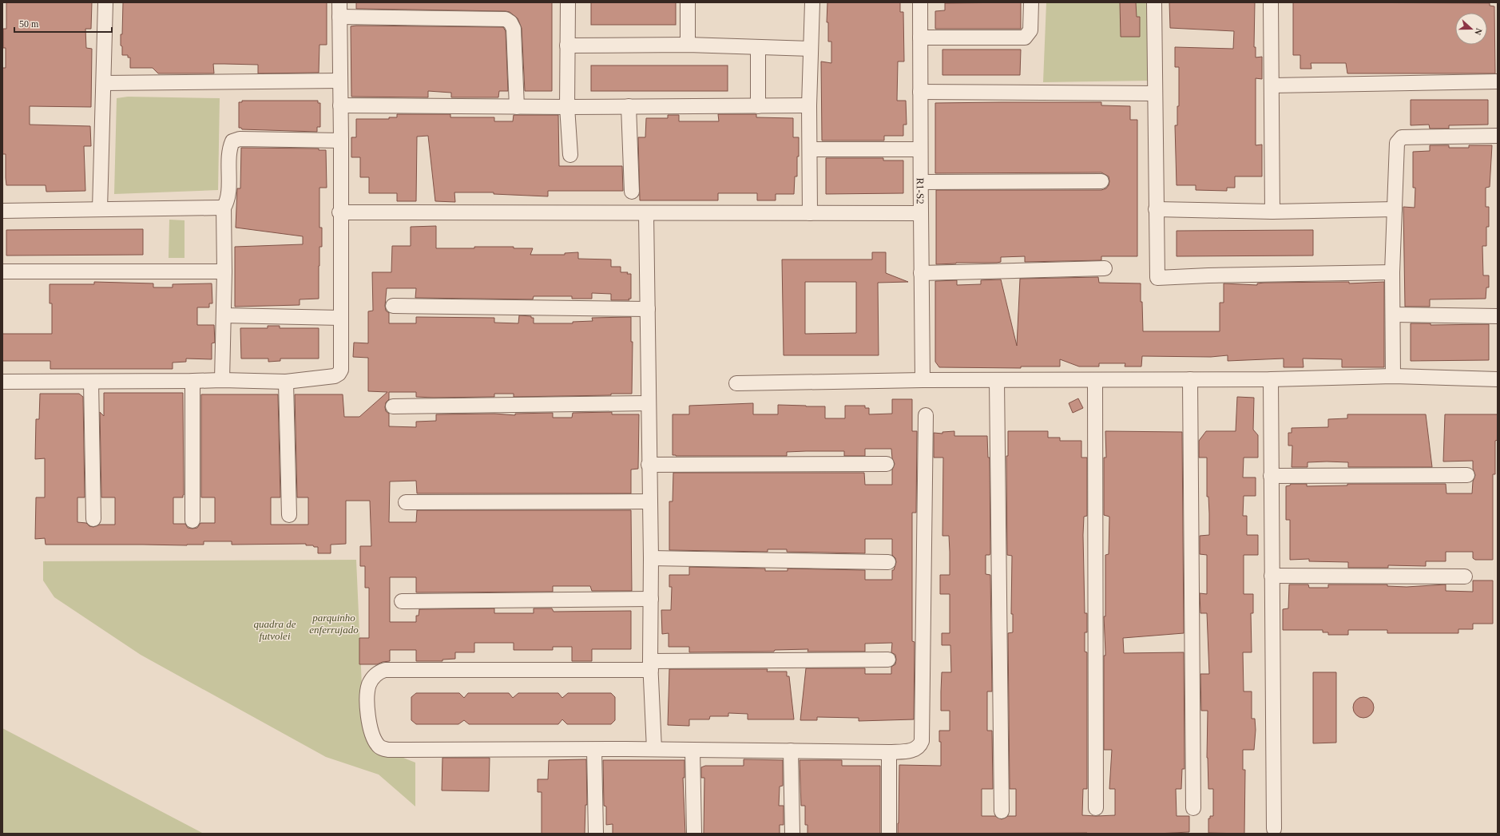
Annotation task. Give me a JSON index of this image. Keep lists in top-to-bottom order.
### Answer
{
  "streets": {
    "street": ["R1-S2"]
  },
  "parks": ["parquinho enferrujado", "quadra de futvolei"],
  "scale_bar": "50 m",
  "north": "right"
}
